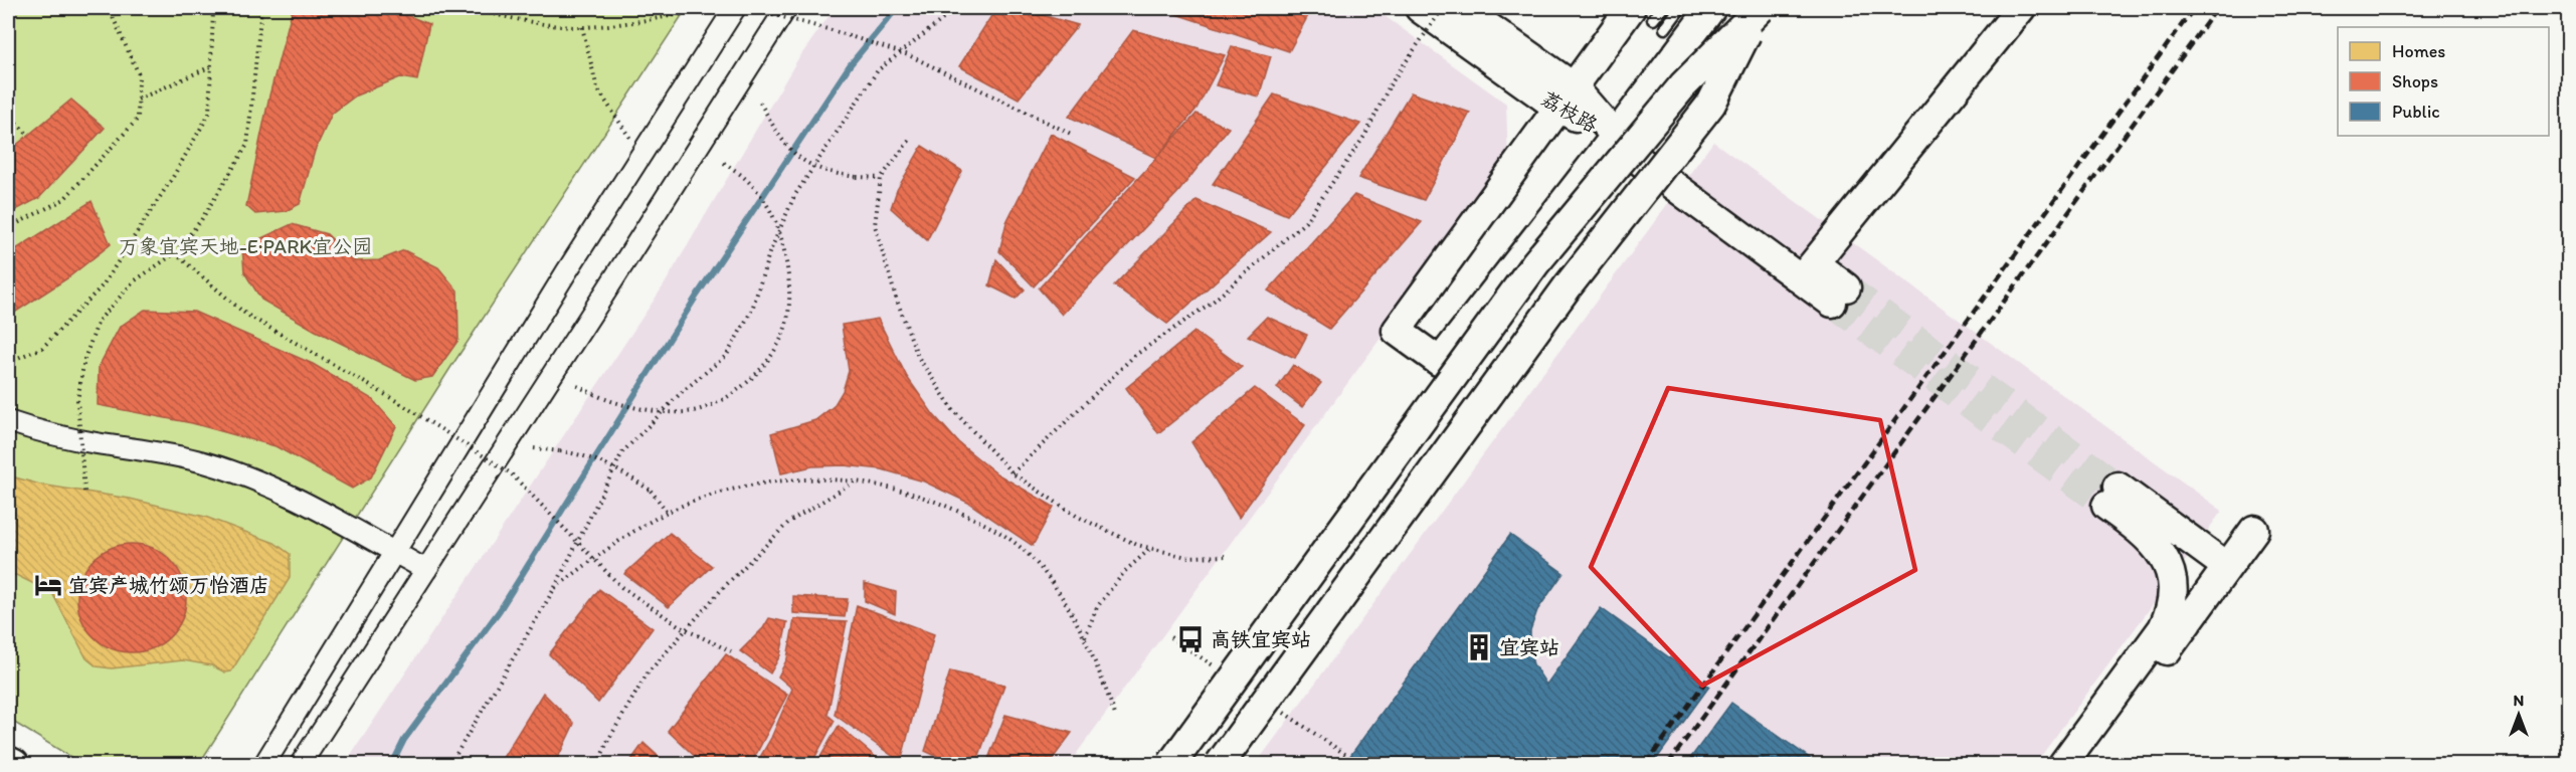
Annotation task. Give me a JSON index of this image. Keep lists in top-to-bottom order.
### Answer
{
  "streets": {
    "street": ["荔枝路"]
  },
  "parks": ["万象宜宾天地-E·PARK宜公园"],
  "places": {
    "hotel": ["宜宾产城竹颂万怡酒店"],
    "bus stop": ["高铁宜宾站"],
    "building": ["宜宾站"]
  },
  "legend": ["Homes", "Shops", "Public"],
  "north": "top"
}
